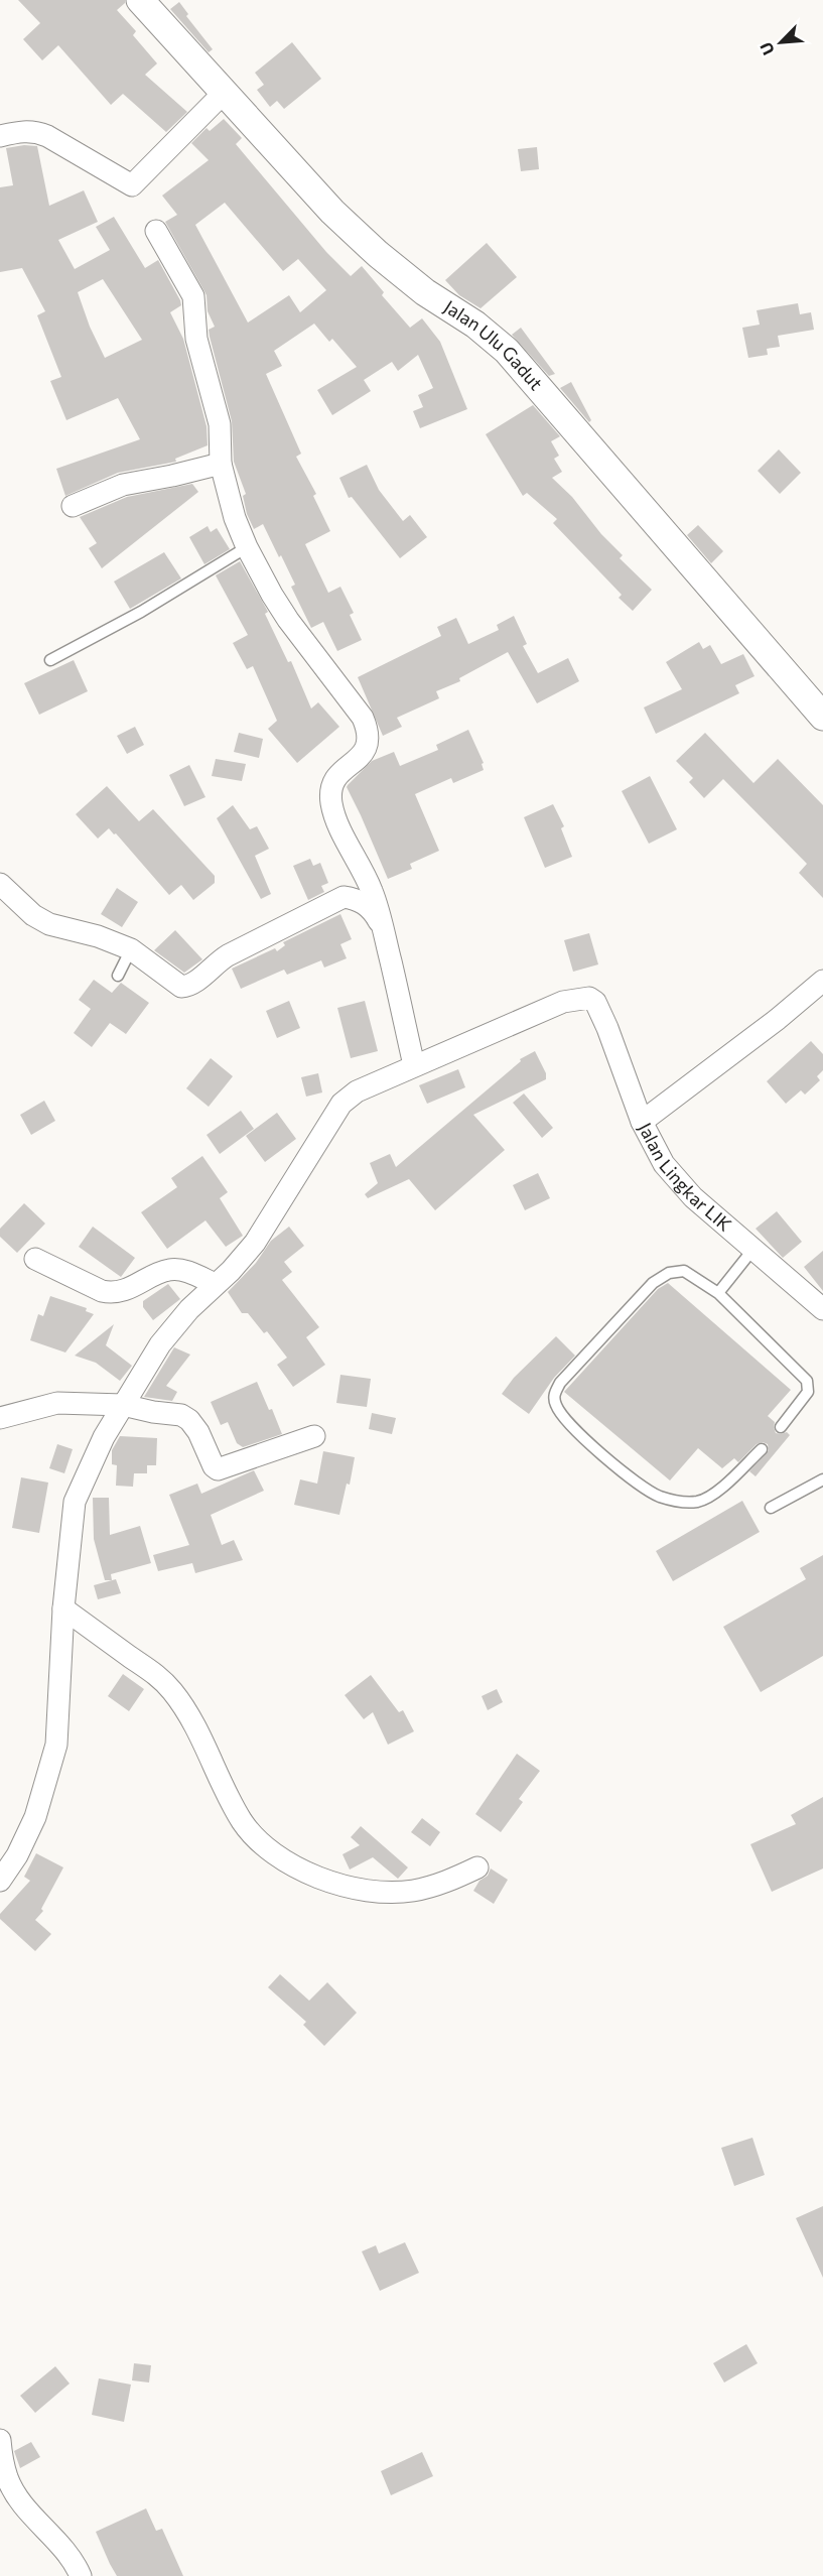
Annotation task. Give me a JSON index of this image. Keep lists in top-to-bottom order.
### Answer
{
  "streets": {
    "street": ["Jalan Ulu Gadut", "Jalan Lingkar LIK"]
  },
  "north": "bottom left"
}
